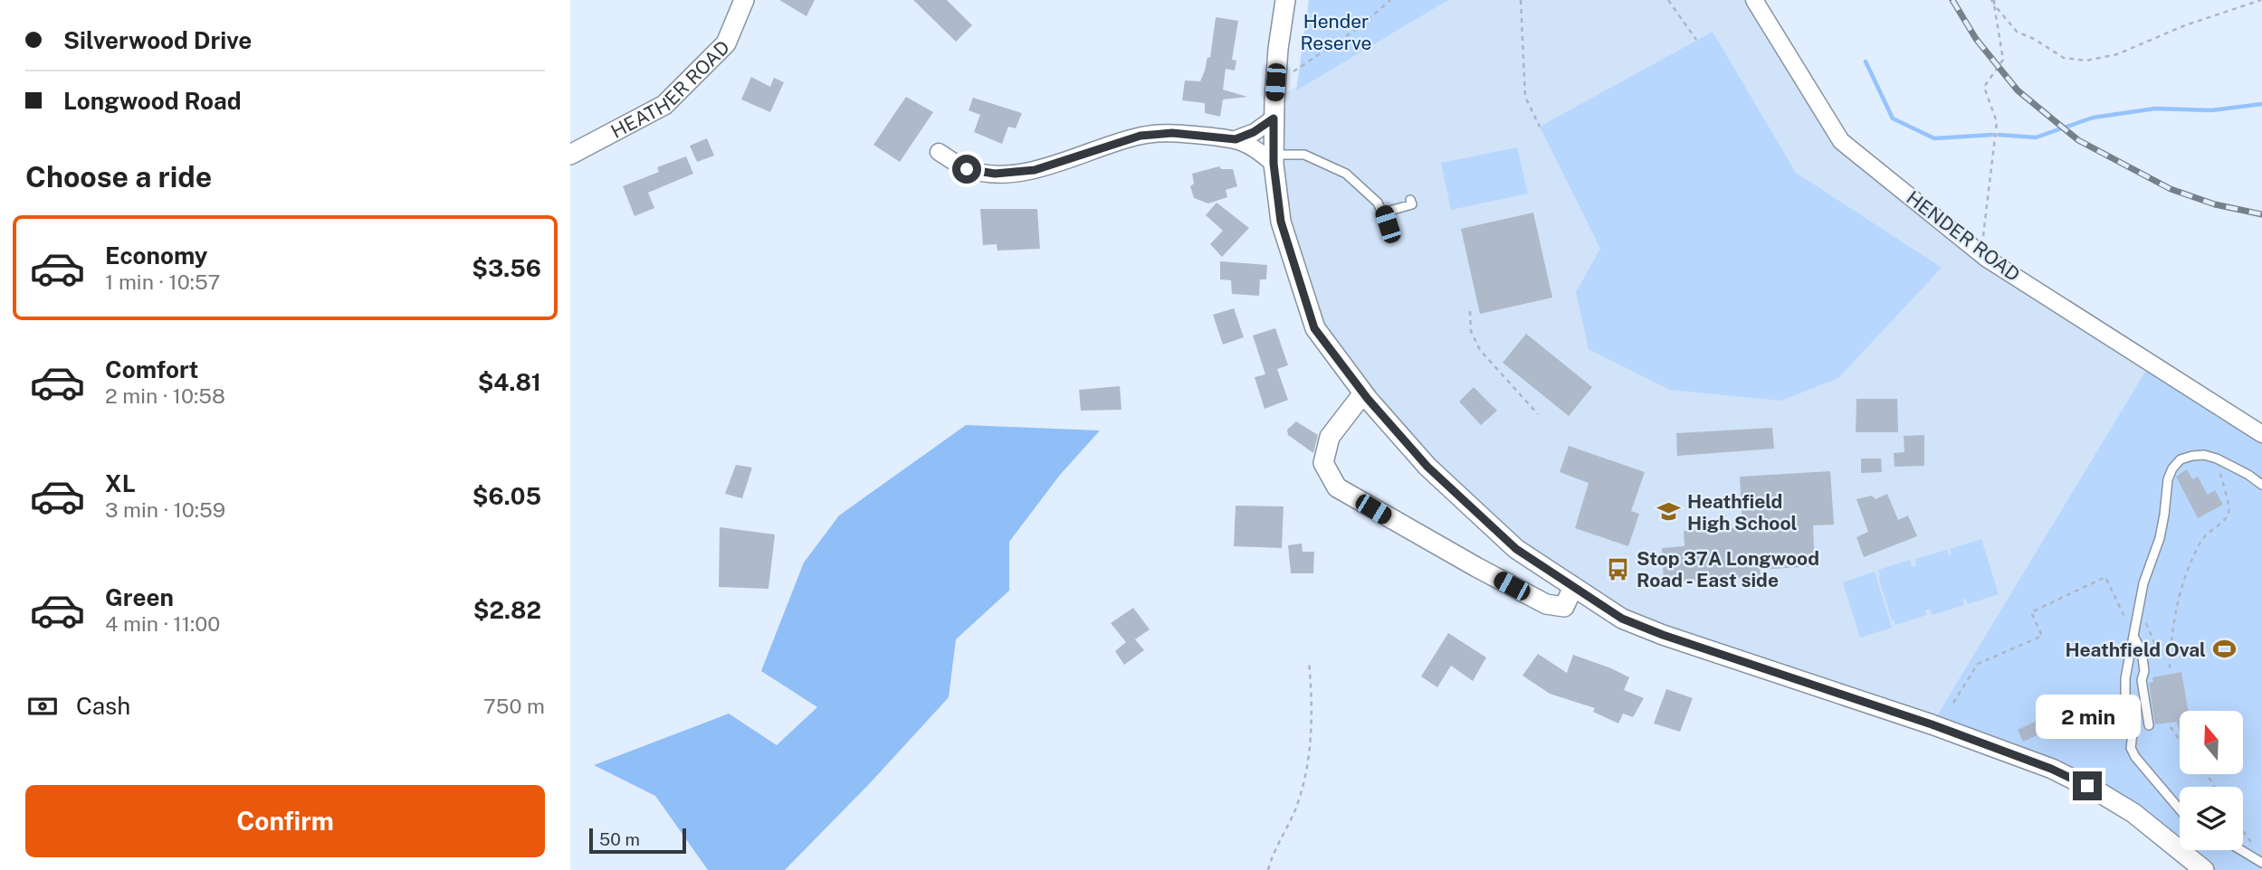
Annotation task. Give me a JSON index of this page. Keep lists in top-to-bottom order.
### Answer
{
  "streets": {
    "street": ["HEATHER ROAD", "HENDER ROAD"]
  },
  "parks": ["Hender Reserve"],
  "places": {
    "school or university": ["Heathfield High School"],
    "bus stop": ["Stop 37A Longwood Road - East side"],
    "sports": ["Heathfield Oval"]
  },
  "scale_bar": "50 m",
  "north": "top",
  "page": {
    "banner": ["Silverwood Drive", "Longwood Road"],
    "heading": "Choose a ride",
    "list": [
      {
        "name": "Economy",
        "note": "1 min · 10:57",
        "value": "$3.56"
      },
      {
        "name": "Comfort",
        "note": "2 min · 10:58",
        "value": "$4.81"
      },
      {
        "name": "XL",
        "note": "3 min · 10:59",
        "value": "$6.05"
      },
      {
        "name": "Green",
        "note": "4 min · 11:00",
        "value": "$2.82"
      }
    ],
    "pay": ["Cash", "750 m"],
    "bubble": "2 min",
    "buttons": "Confirm",
    "scale": "50 m"
  }
}
